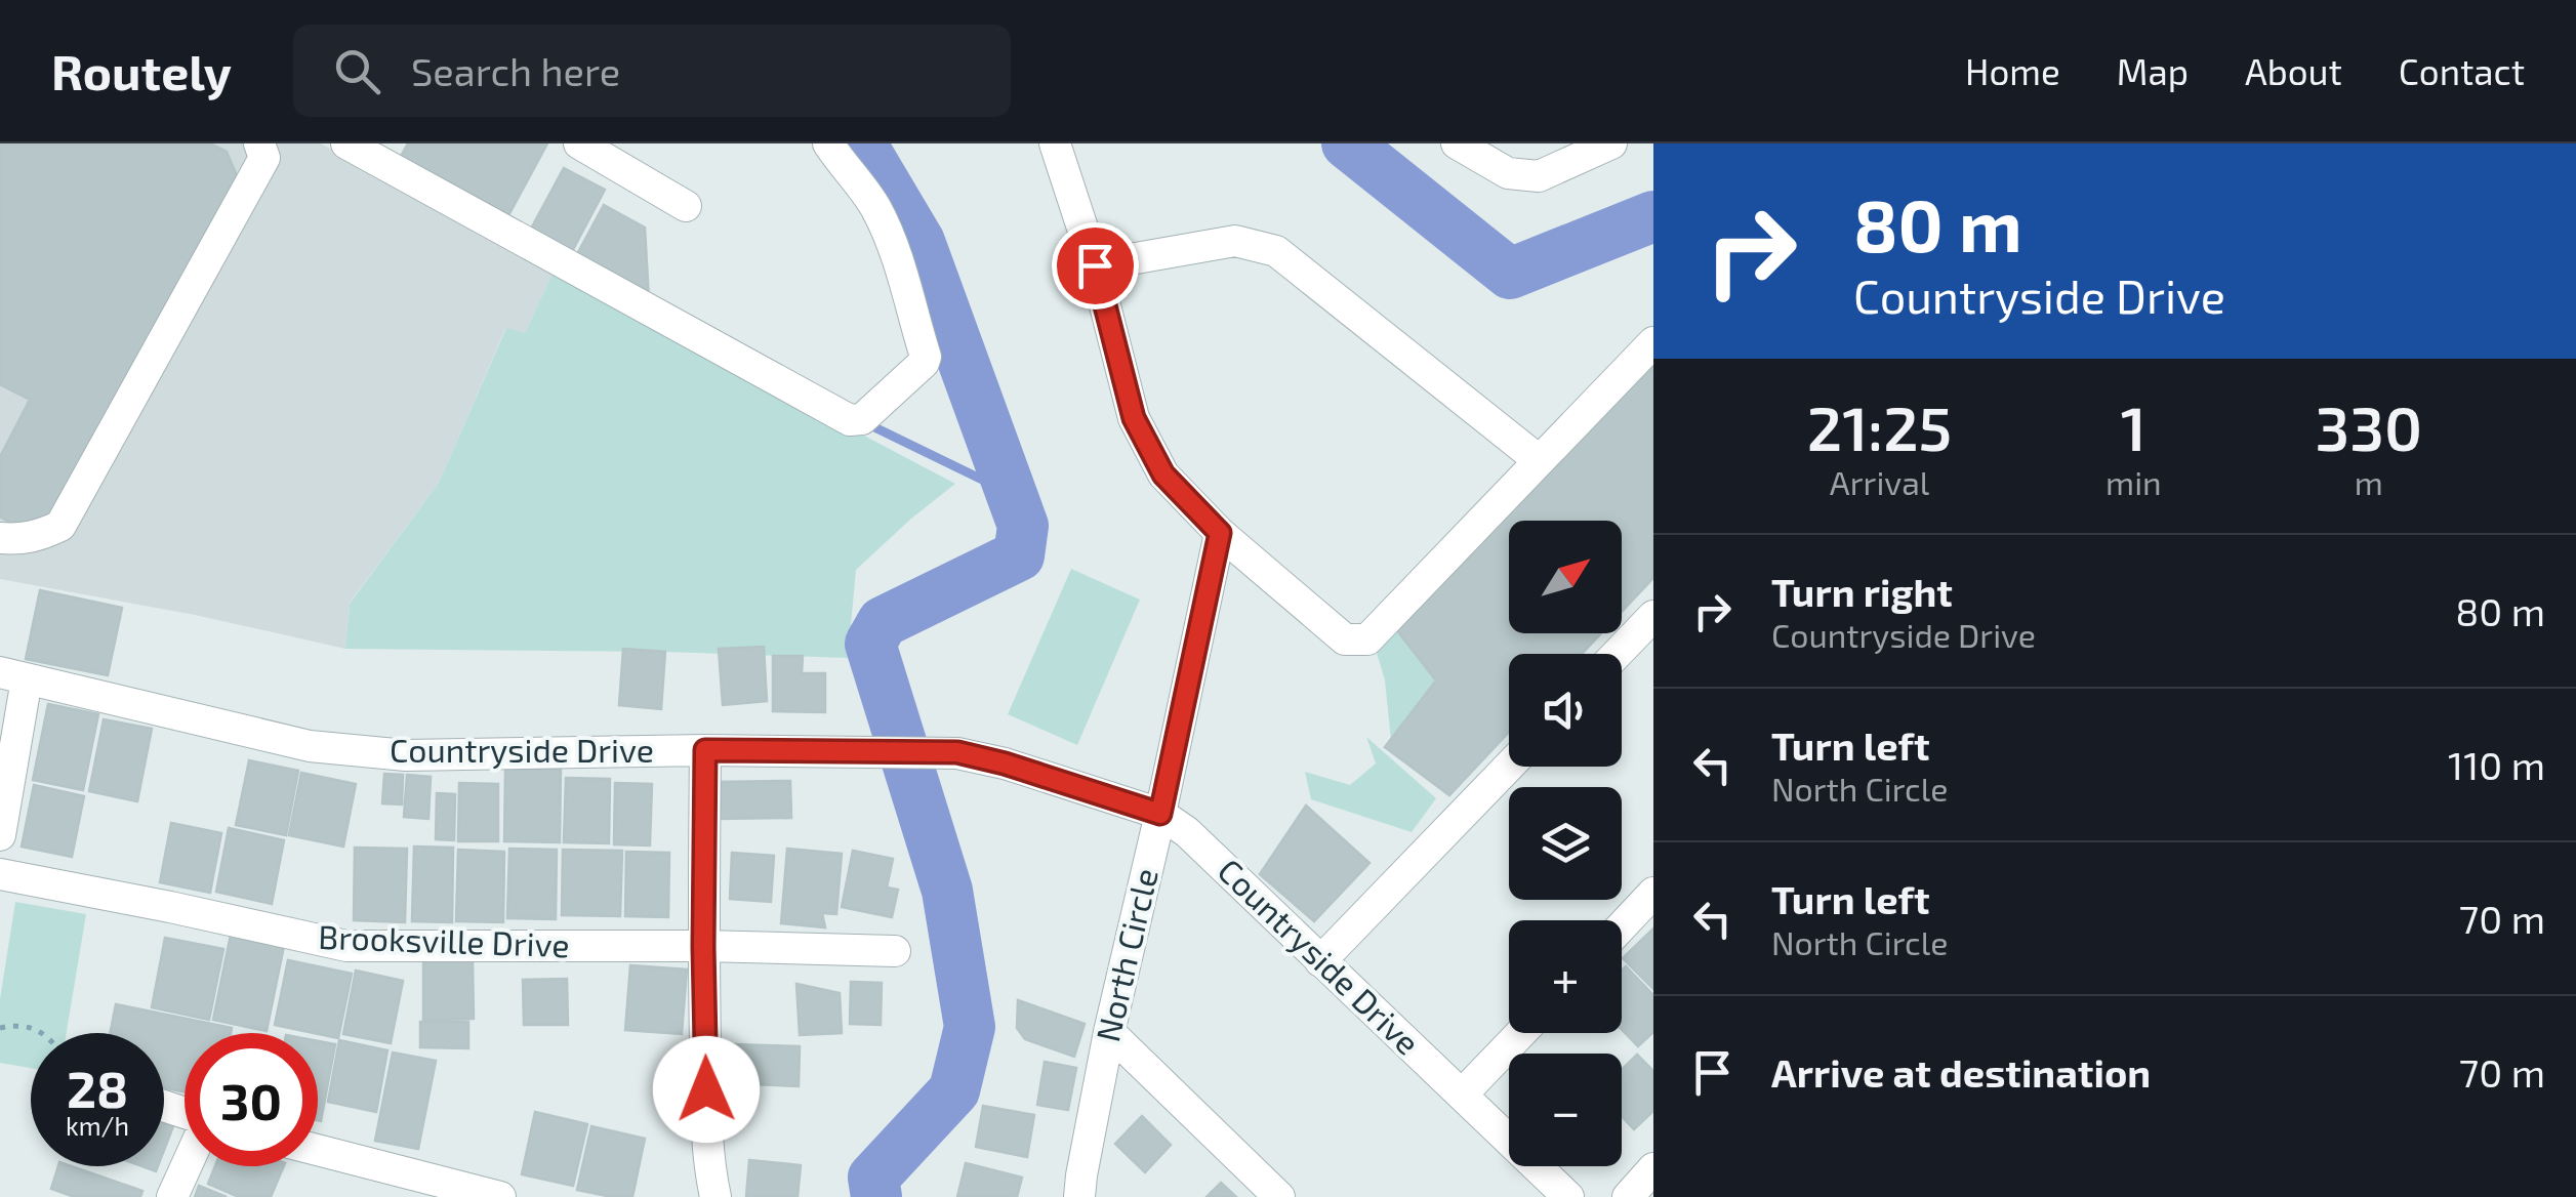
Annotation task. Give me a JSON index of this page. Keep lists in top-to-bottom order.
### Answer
{
  "streets": {
    "street": ["Countryside Drive", "Brooksville Drive", "North Circle"]
  },
  "crossings": [
    ["Countryside Drive", "North Circle"]
  ],
  "north": "top right",
  "page": {
    "header": "Routely",
    "search": "Search here",
    "nav": [
      "Home",
      "Map",
      "About",
      "Contact"
    ],
    "turn": ["80 m", "Countryside Drive"],
    "eta": [
      "21:25",
      "Arrival",
      "1",
      "min",
      "330",
      "m"
    ],
    "map_buttons": ["+", "−"],
    "list": [
      {
        "name": "Turn right",
        "note": "Countryside Drive",
        "value": "80 m"
      },
      {
        "name": "Turn left",
        "note": "North Circle",
        "value": "110 m"
      },
      {
        "name": "Turn left",
        "note": "North Circle",
        "value": "70 m"
      },
      {
        "name": "Arrive at destination",
        "value": "70 m"
      }
    ],
    "speed": "28 km/h",
    "limit": "30"
  }
}
